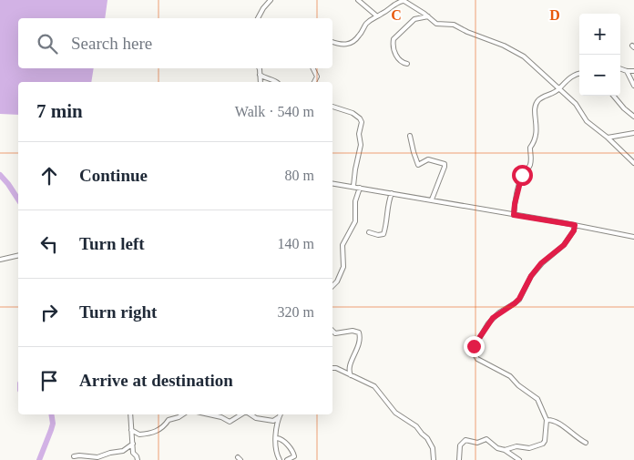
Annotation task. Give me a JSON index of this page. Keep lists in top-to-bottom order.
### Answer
{
  "page": {
    "map_buttons": ["+", "−"],
    "search": "Search here",
    "heading": ["7 min", "Walk · 540 m"],
    "list": [
      ["Continue", "80 m"],
      ["Turn left", "140 m"],
      ["Turn right", "320 m"],
      "Arrive at destination"
    ]
  },
  "grid": {
    "columns": ["C", "D"]
  }
}
